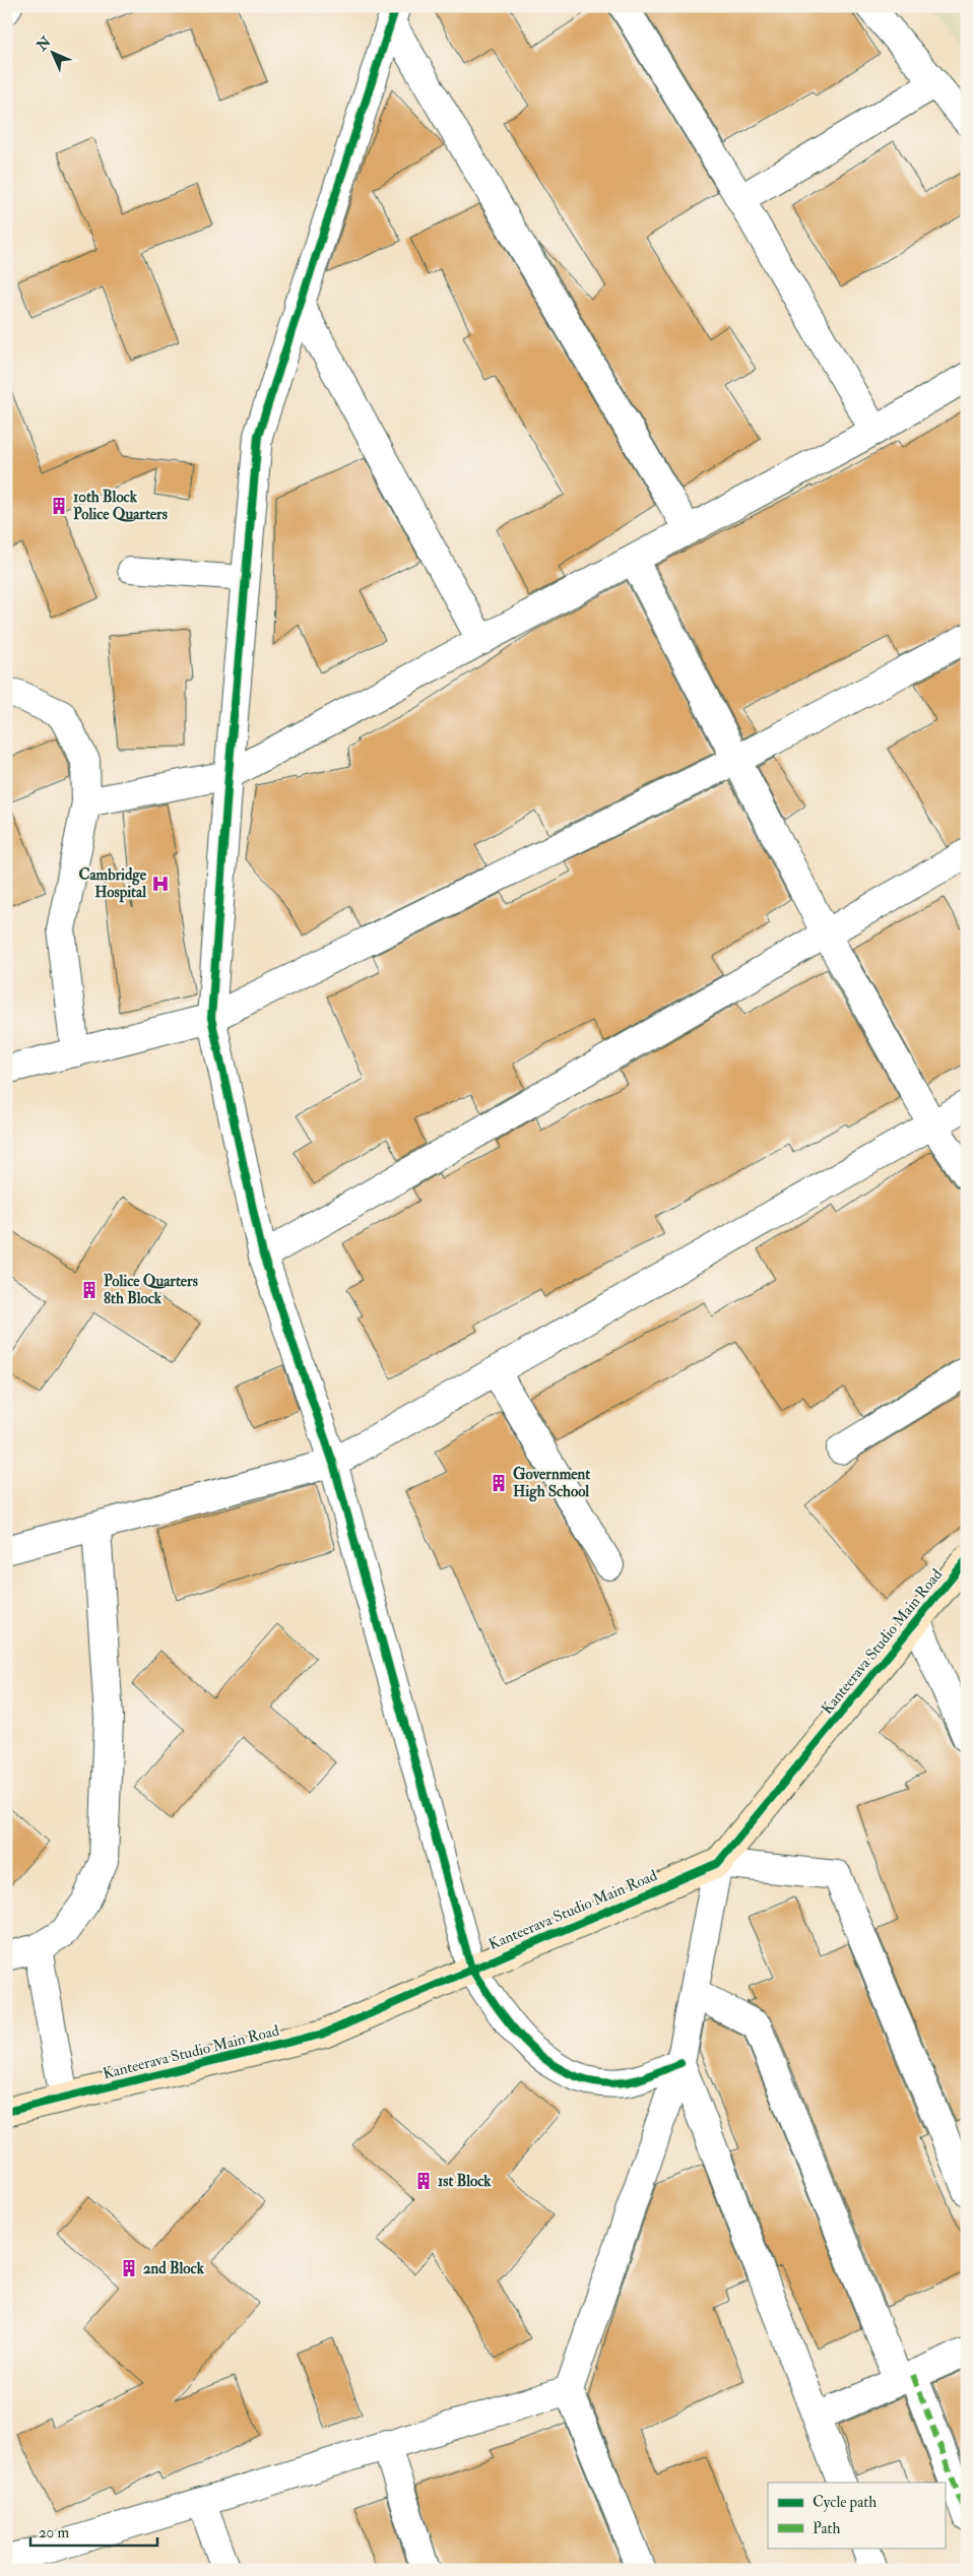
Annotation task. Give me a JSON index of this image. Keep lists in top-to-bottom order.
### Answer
{
  "streets": {
    "street": ["Kanteerava Studio Main Road"]
  },
  "places": {
    "building": [
      "10th Block Police Quarters",
      "Police Quarters 8th Block",
      "Government High School",
      "1st Block",
      "2nd Block"
    ],
    "hospital": ["Cambridge Hospital"]
  },
  "legend": ["Cycle path", "Path"],
  "scale_bar": "20 m",
  "north": "top left"
}
